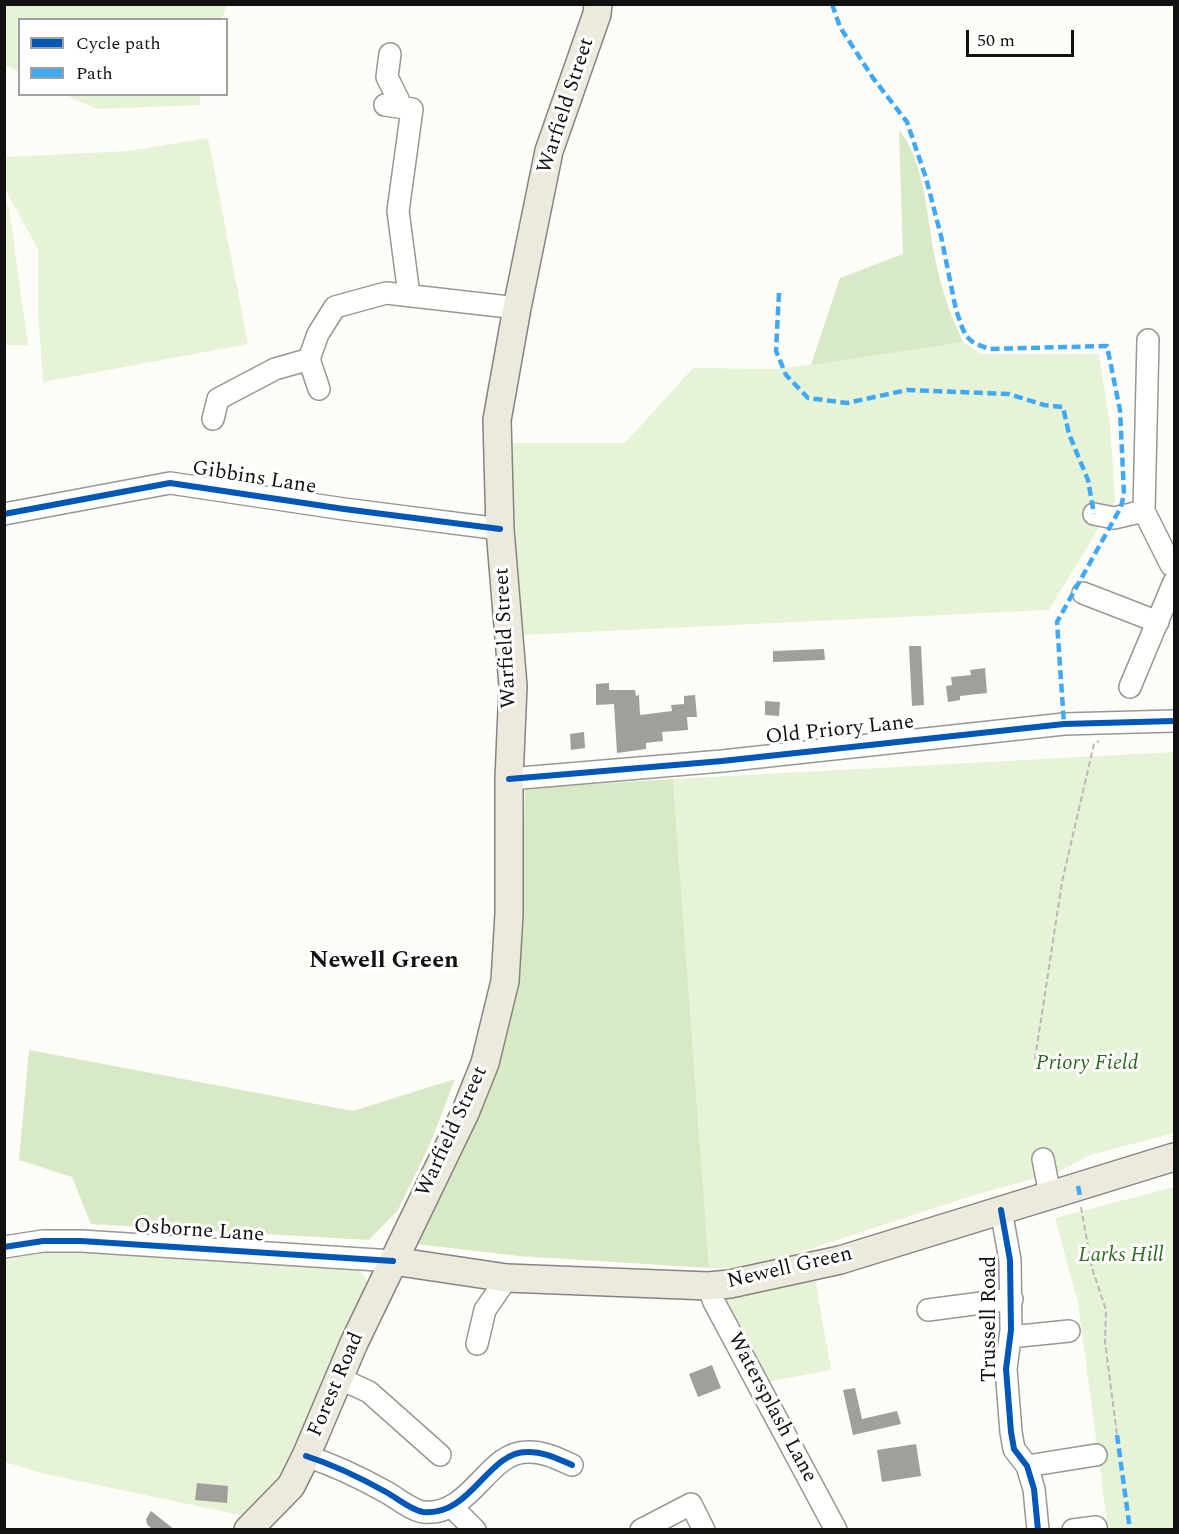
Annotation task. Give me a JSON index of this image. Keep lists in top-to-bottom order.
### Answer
{
  "streets": {
    "main road": ["Warfield Street", "Newell Green", "Forest Road"],
    "street": [
      "Gibbins Lane",
      "Old Priory Lane",
      "Osborne Lane",
      "Trussell Road",
      "Watersplash Lane"
    ]
  },
  "crossings": [
    ["Warfield Street", "Gibbins Lane"],
    ["Warfield Street", "Old Priory Lane"],
    ["Warfield Street", "Osborne Lane"],
    ["Warfield Street", "Newell Green"],
    ["Warfield Street", "Forest Road"],
    ["Osborne Lane", "Newell Green"],
    ["Osborne Lane", "Forest Road"],
    ["Newell Green", "Trussell Road"],
    ["Newell Green", "Forest Road"],
    ["Newell Green", "Watersplash Lane"]
  ],
  "districts": ["Newell Green"],
  "parks": ["Priory Field", "Larks Hill"],
  "legend": ["Cycle path", "Path"],
  "scale_bar": "50 m"
}
